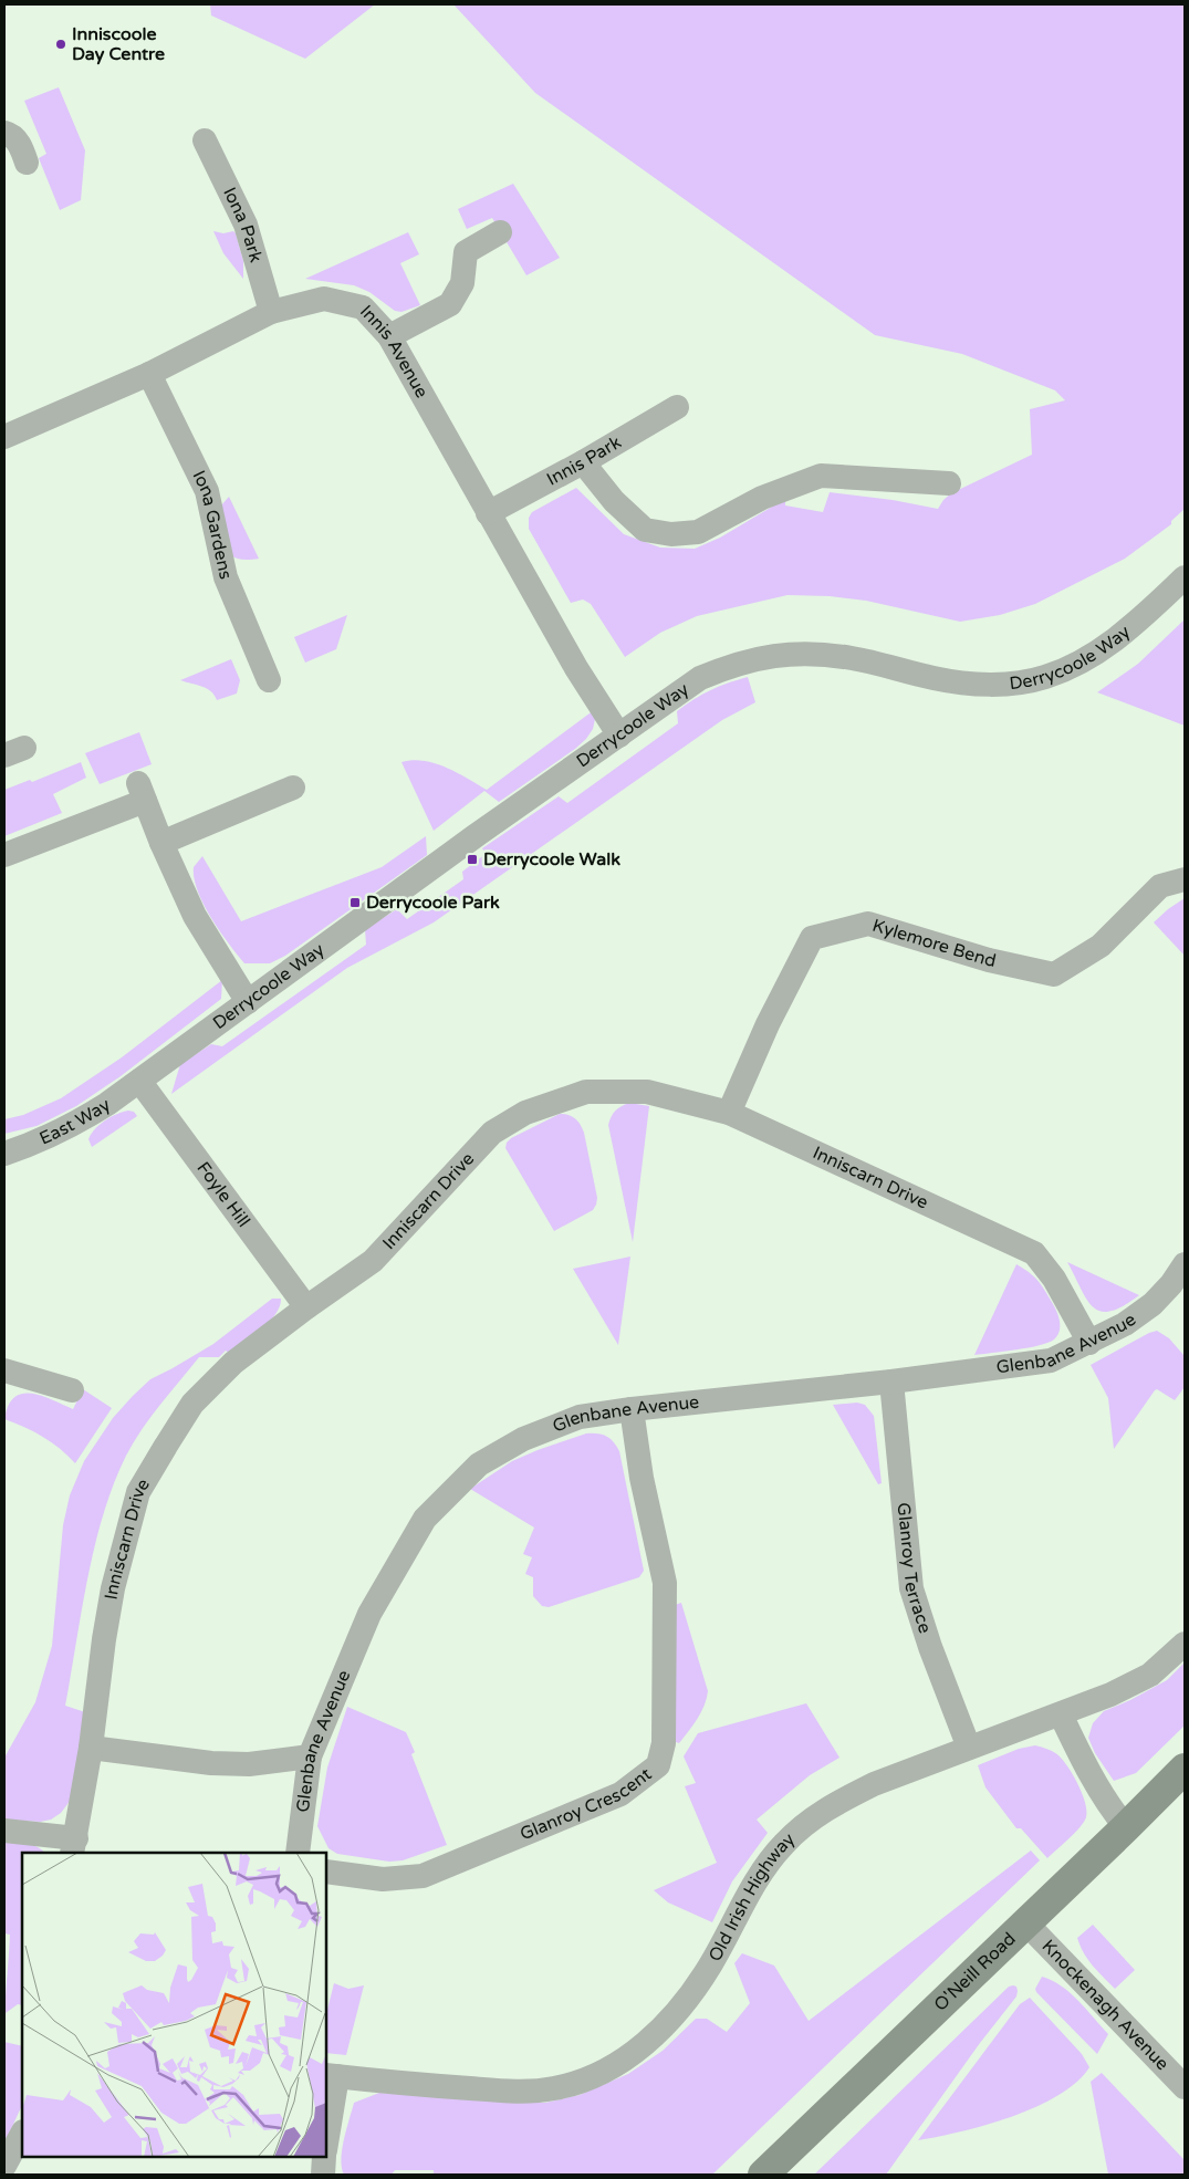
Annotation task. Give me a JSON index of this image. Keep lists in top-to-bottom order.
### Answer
{
  "streets": {
    "main road": ["O'Neill Road"],
    "street": [
      "Iona Park",
      "Innis Avenue",
      "Innis Park",
      "Iona Gardens",
      "Derrycoole Way",
      "Kylemore Bend",
      "East Way",
      "Inniscarn Drive",
      "Foyle Hill",
      "Glenbane Avenue",
      "Glanroy Terrace",
      "Glanroy Crescent",
      "Old Irish Highway",
      "Knockenagh Avenue"
    ]
  },
  "crossings": [
    ["Iona Park", "Innis Avenue"],
    ["Innis Avenue", "Innis Park"],
    ["Innis Avenue", "Iona Gardens"],
    ["Innis Avenue", "Derrycoole Way"],
    ["Derrycoole Way", "East Way"],
    ["Derrycoole Way", "Foyle Hill"],
    ["Kylemore Bend", "Inniscarn Drive"],
    ["East Way", "Foyle Hill"],
    ["Inniscarn Drive", "Foyle Hill"],
    ["Inniscarn Drive", "Glenbane Avenue"],
    ["Glenbane Avenue", "Glanroy Terrace"],
    ["Glenbane Avenue", "Glanroy Crescent"],
    ["Glanroy Terrace", "Old Irish Highway"],
    ["O'Neill Road", "Knockenagh Avenue"]
  ],
  "places": {
    "other": ["Inniscoole Day Centre"],
    "transit": ["Derrycoole Walk", "Derrycoole Park"]
  }
}
